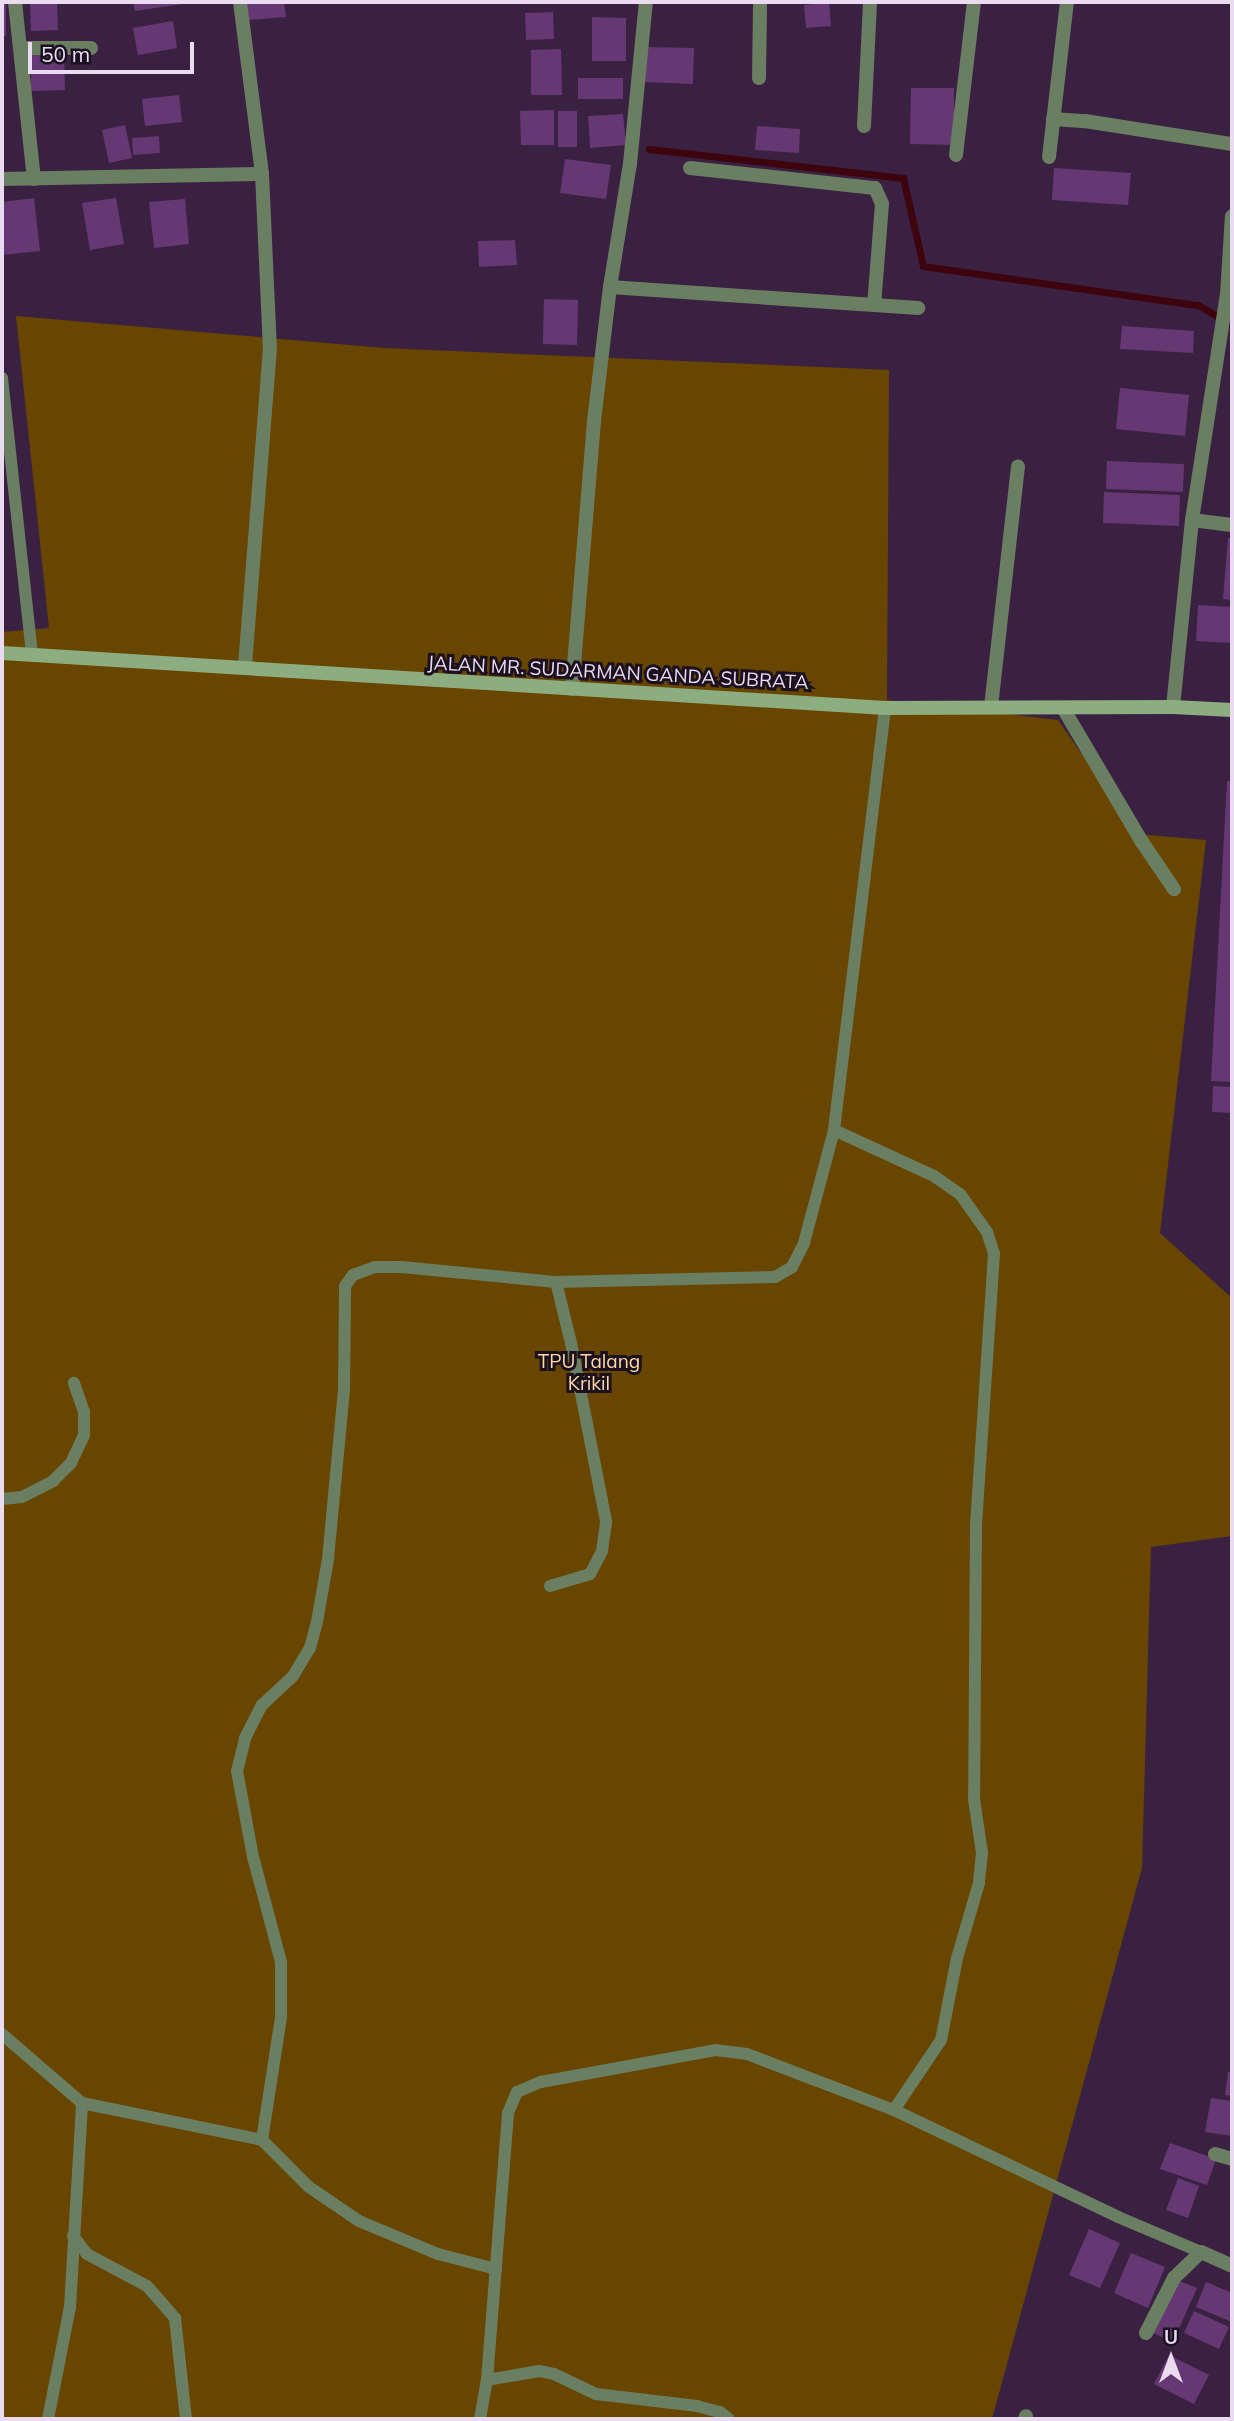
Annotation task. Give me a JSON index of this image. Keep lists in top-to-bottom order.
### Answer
{
  "streets": {
    "street": ["JALAN MR. SUDARMAN GANDA SUBRATA"]
  },
  "parks": ["TPU Talang Krikil"],
  "scale_bar": "50 m",
  "north": "top"
}
